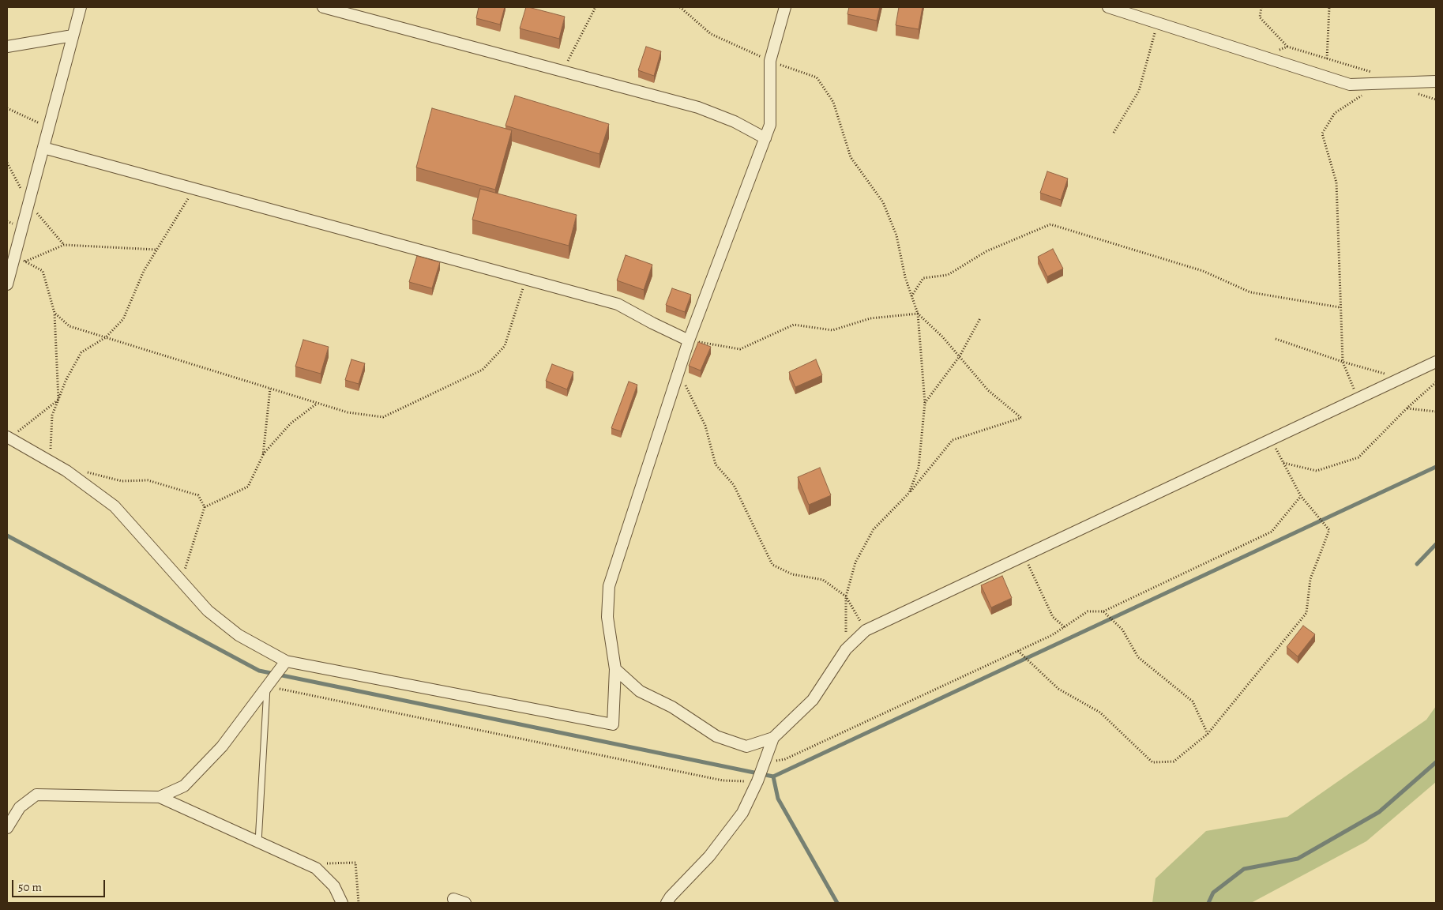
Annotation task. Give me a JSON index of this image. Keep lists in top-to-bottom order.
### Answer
{
  "scale_bar": "50 m"
}
